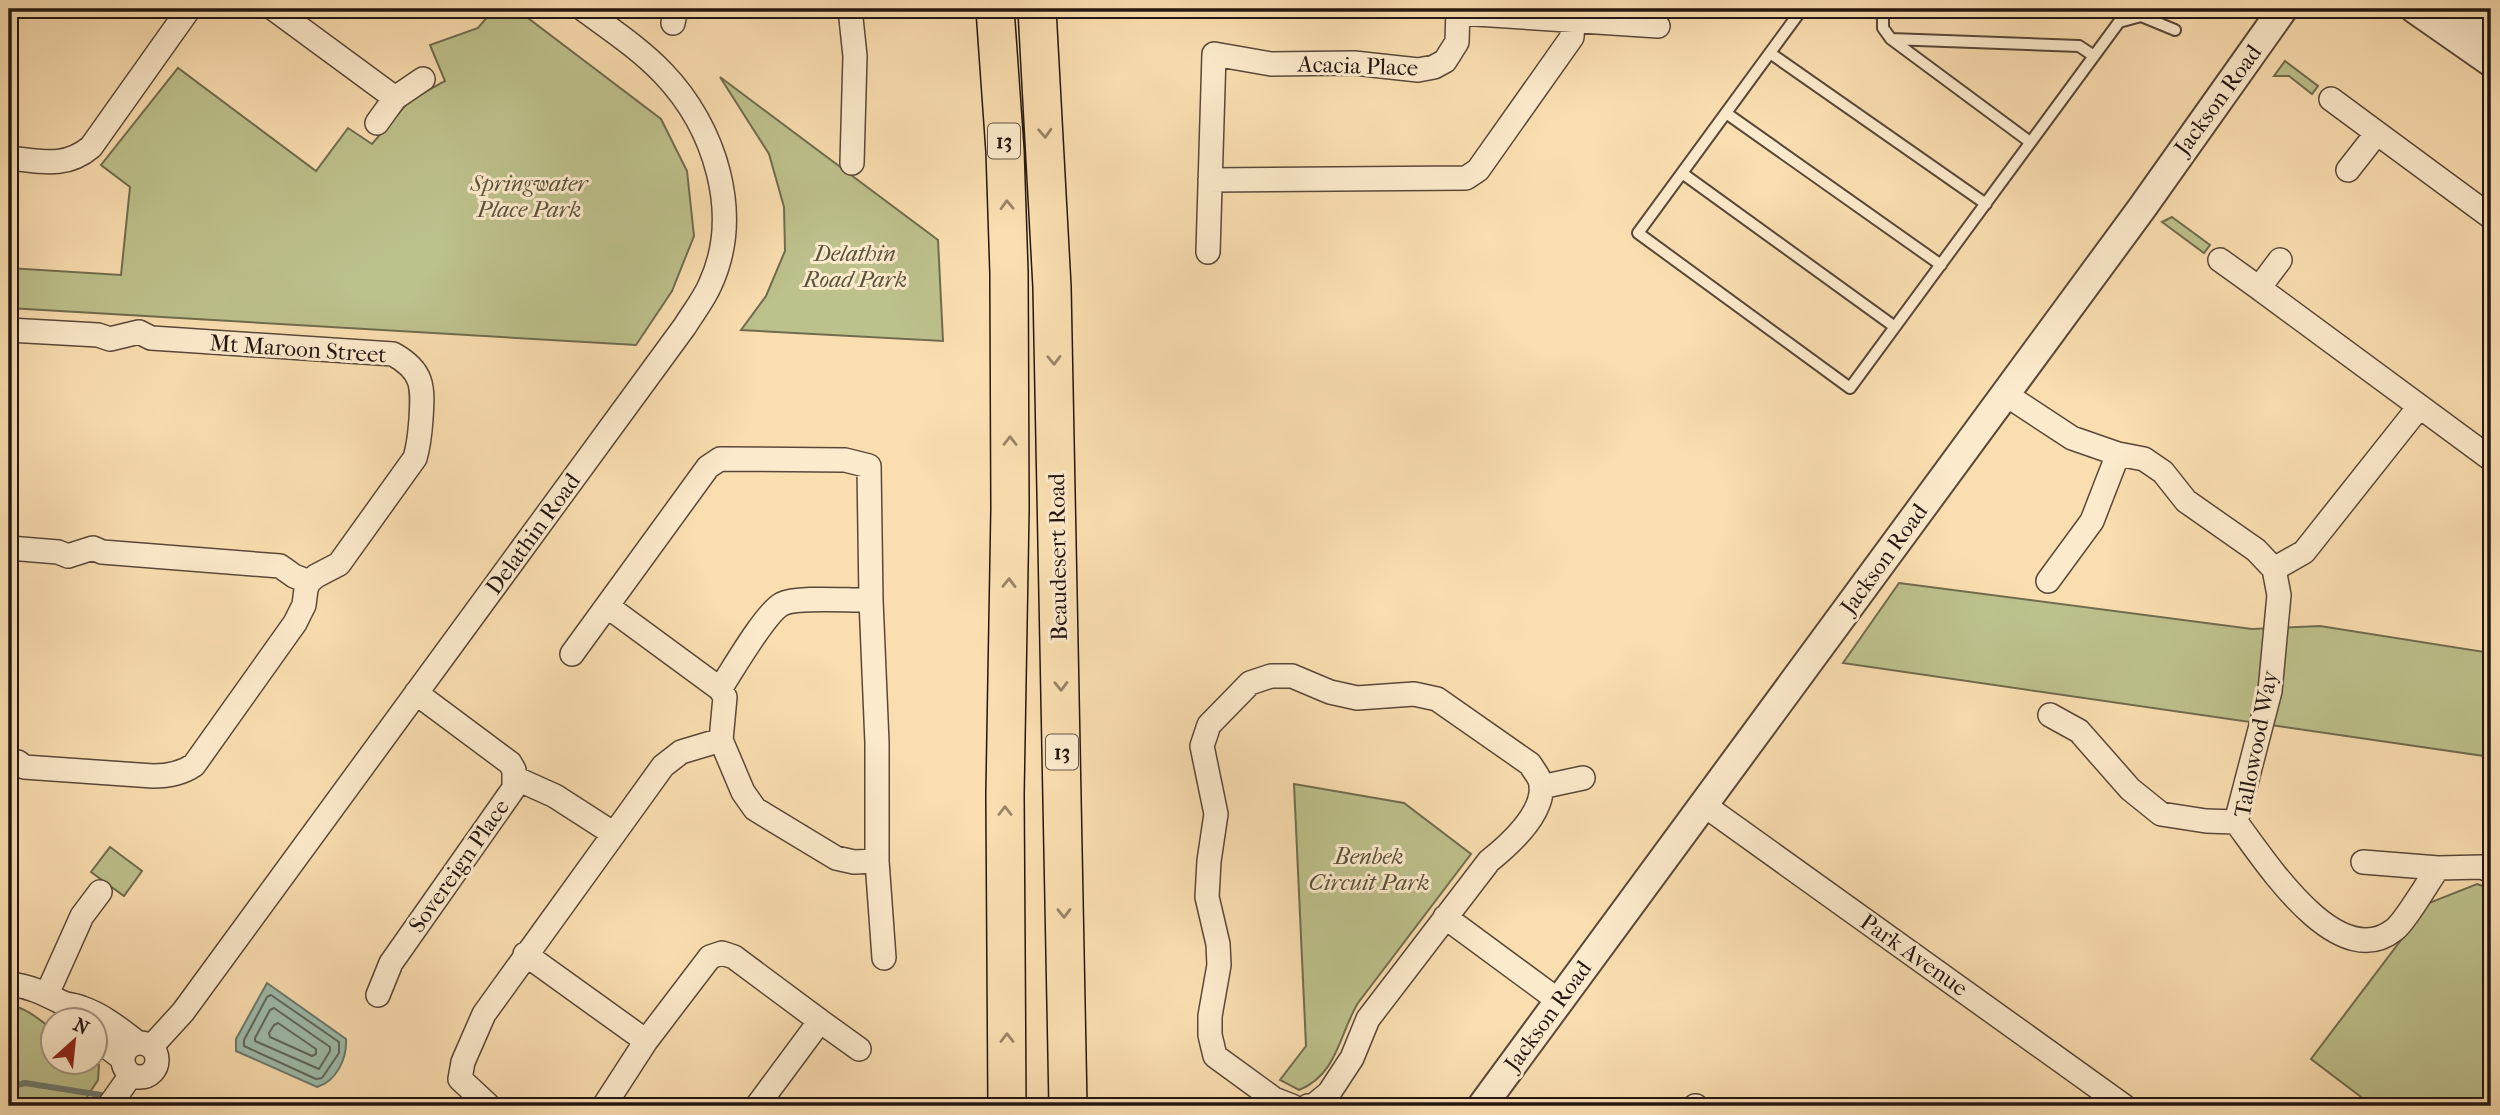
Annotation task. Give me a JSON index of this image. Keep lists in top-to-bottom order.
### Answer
{
  "streets": {
    "highway": ["13", "Beaudesert Road"],
    "street": [
      "Acacia Place",
      "Jackson Road",
      "Mt Maroon Street",
      "Delathin Road",
      "Tallowood Way",
      "Sovereign Place",
      "Park Avenue"
    ]
  },
  "crossings": [
    ["Jackson Road", "Park Avenue"],
    ["Delathin Road", "Sovereign Place"]
  ],
  "parks": ["Springwater Place Park", "Delathin Road Park", "Benbek Circuit Park"],
  "north": "top right"
}
